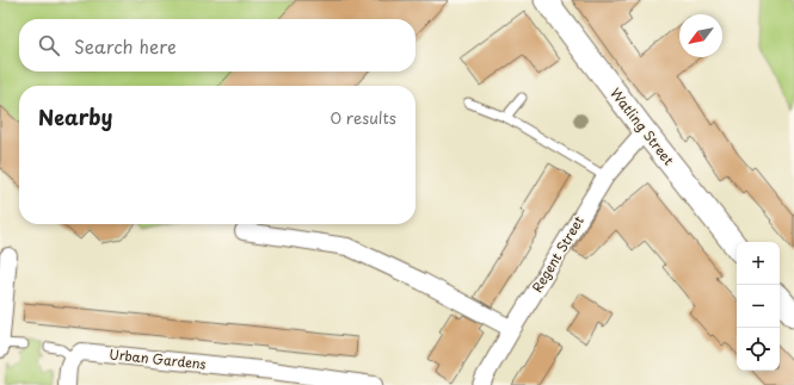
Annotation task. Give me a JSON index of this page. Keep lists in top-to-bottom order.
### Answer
{
  "streets": {
    "main road": ["Watling Street"],
    "street": ["Regent Street", "Urban Gardens"]
  },
  "crossings": [
    ["Watling Street", "Regent Street"]
  ],
  "north": "bottom left",
  "page": {
    "search": "Search here",
    "heading": ["Nearby", "0 results"],
    "map_buttons": ["+", "−"]
  }
}
